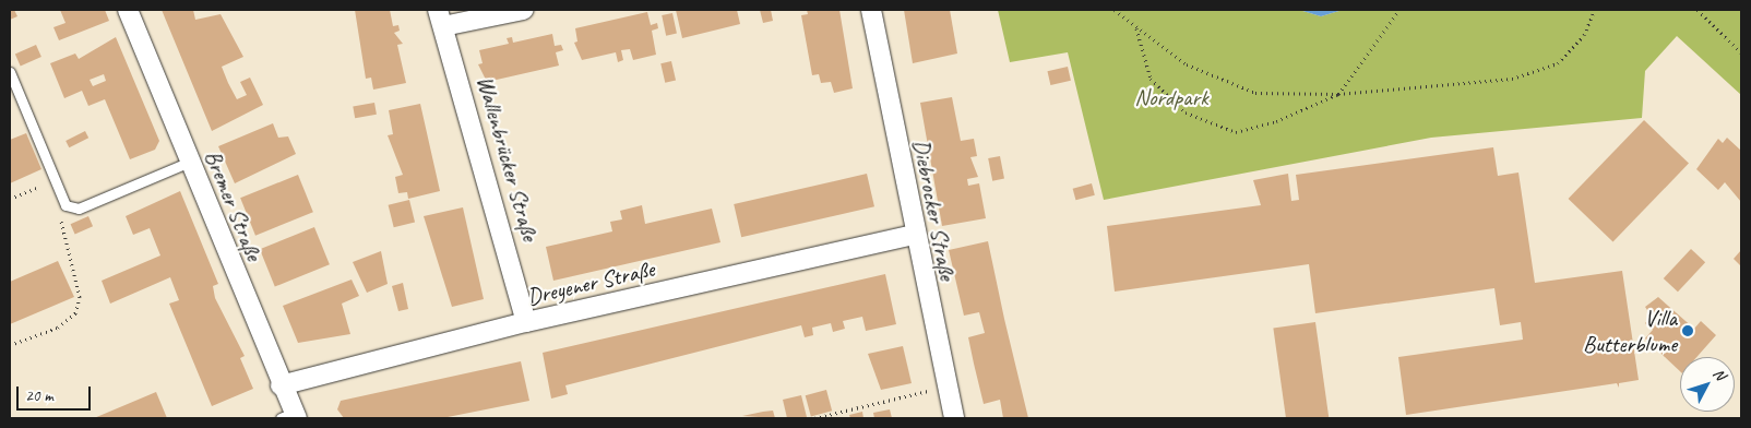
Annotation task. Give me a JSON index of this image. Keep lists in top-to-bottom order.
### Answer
{
  "streets": {
    "street": [
      "Wallenbrücker Straße",
      "Bremer Straße",
      "Diebrocker Straße",
      "Dreyener Straße"
    ]
  },
  "crossings": [
    ["Wallenbrücker Straße", "Dreyener Straße"],
    ["Bremer Straße", "Dreyener Straße"],
    ["Diebrocker Straße", "Dreyener Straße"]
  ],
  "parks": ["Nordpark"],
  "places": ["Villa Butterblume"],
  "scale_bar": "20 m",
  "north": "top right"
}
